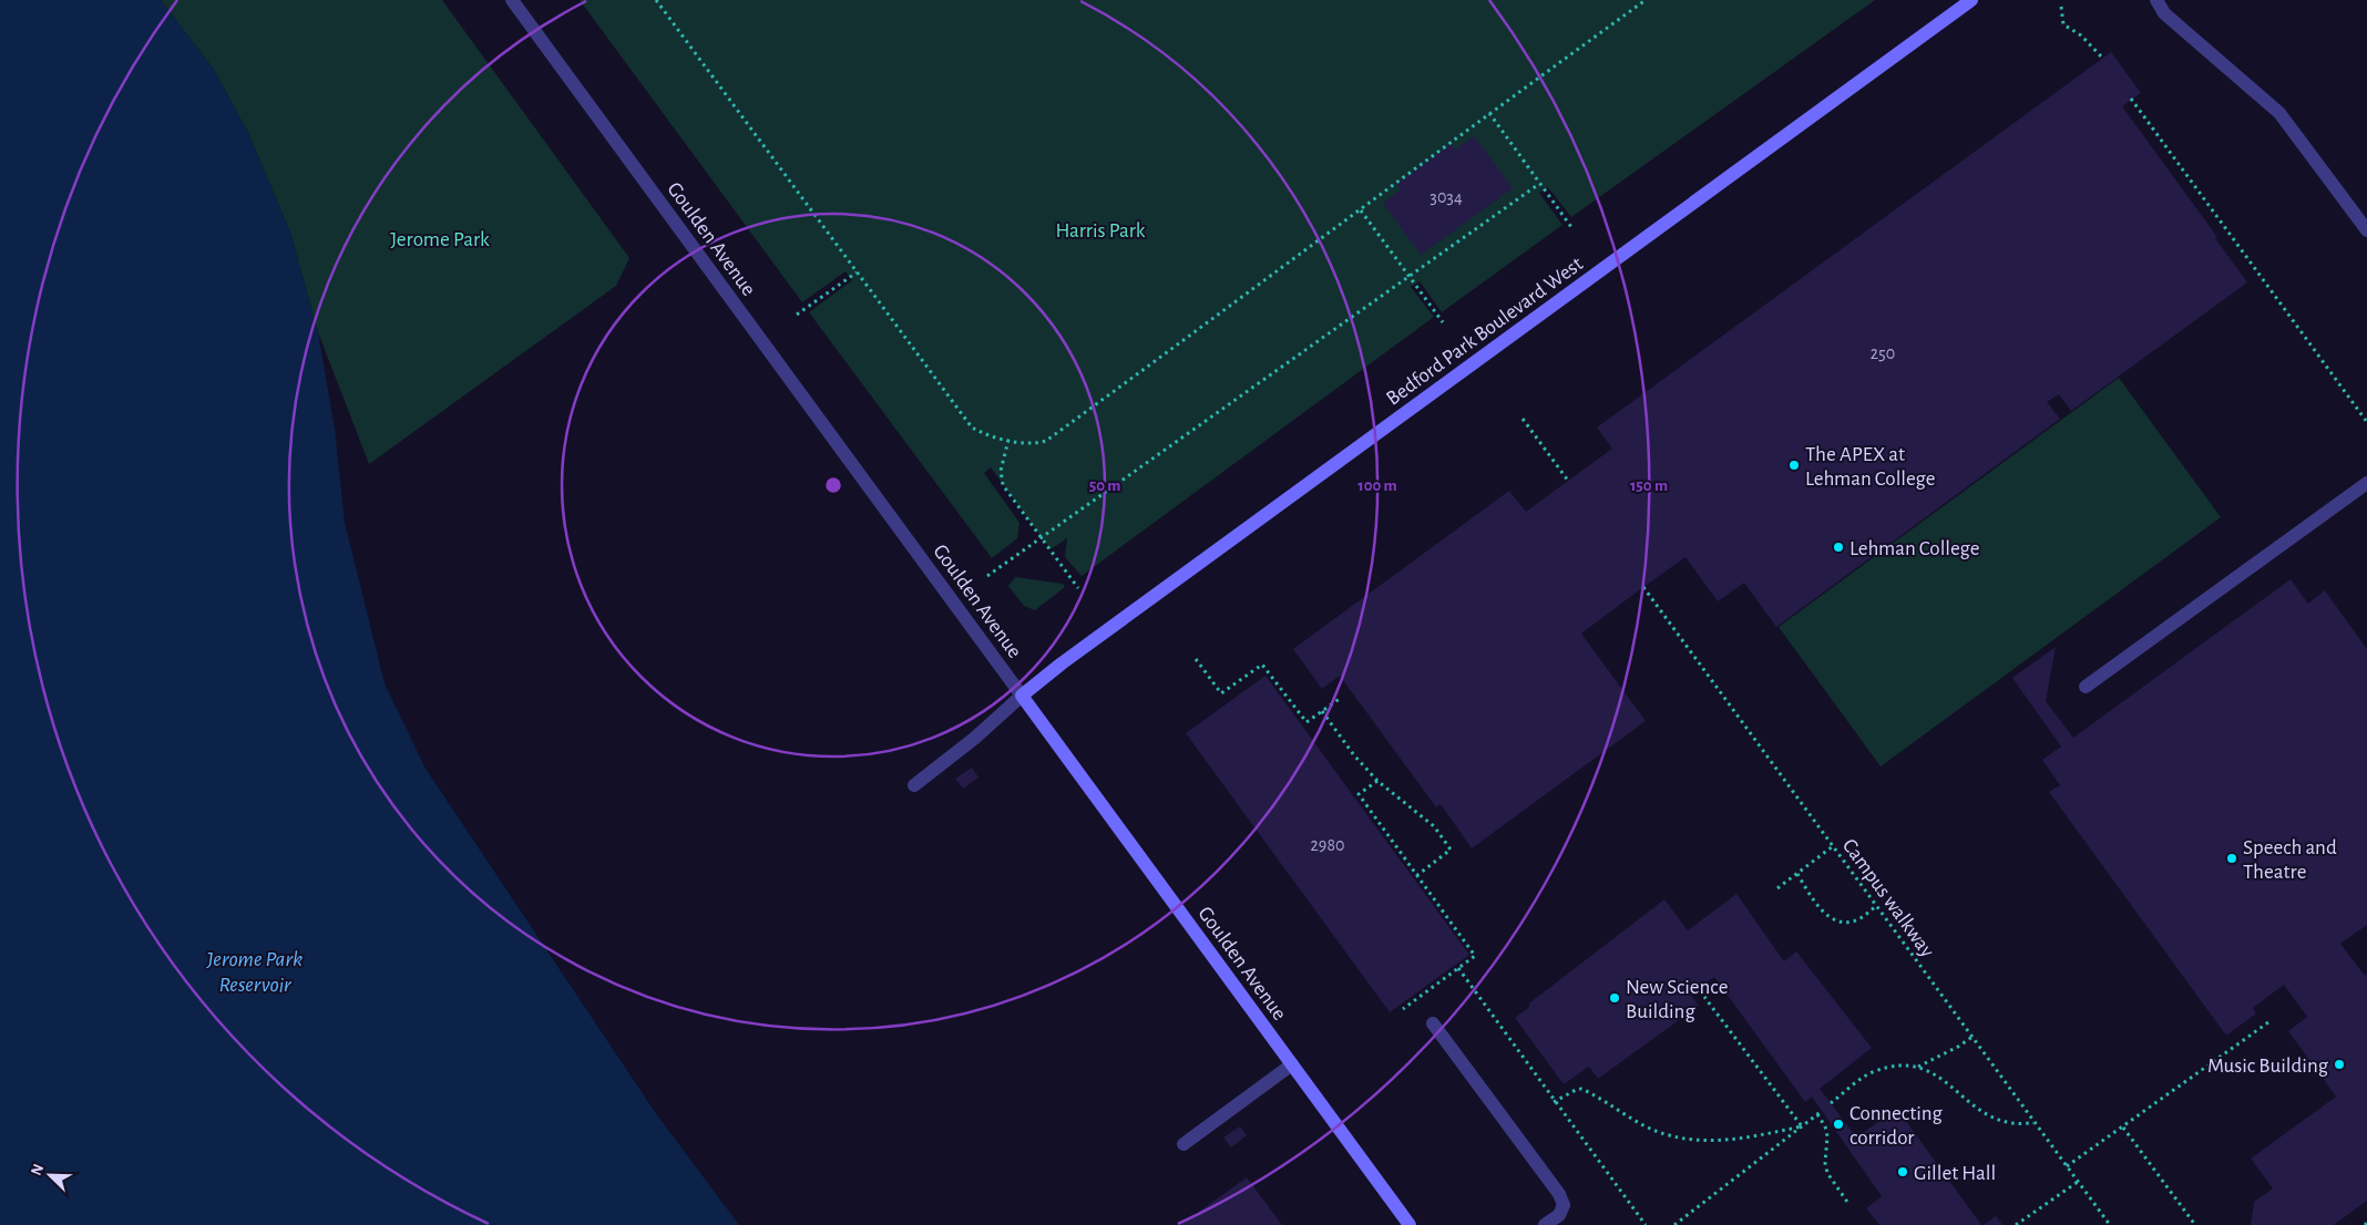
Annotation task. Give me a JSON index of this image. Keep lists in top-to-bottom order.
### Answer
{
  "streets": {
    "street": ["Goulden Avenue", "Bedford Park Boulevard West"],
    "path": ["Campus walkway"]
  },
  "crossings": [
    ["Goulden Avenue", "Bedford Park Boulevard West"]
  ],
  "water": ["Jerome Park Reservoir"],
  "parks": ["Harris Park", "Jerome Park"],
  "places": [
    "The APEX at Lehman College",
    "Lehman College",
    "Speech and Theatre",
    "New Science Building",
    "Music Building",
    "Connecting corridor",
    "Gillet Hall"
  ],
  "house_numbers": ["3034", "250", "2980"],
  "north": "top left",
  "rings": ["50 m", "100 m", "150 m"]
}
